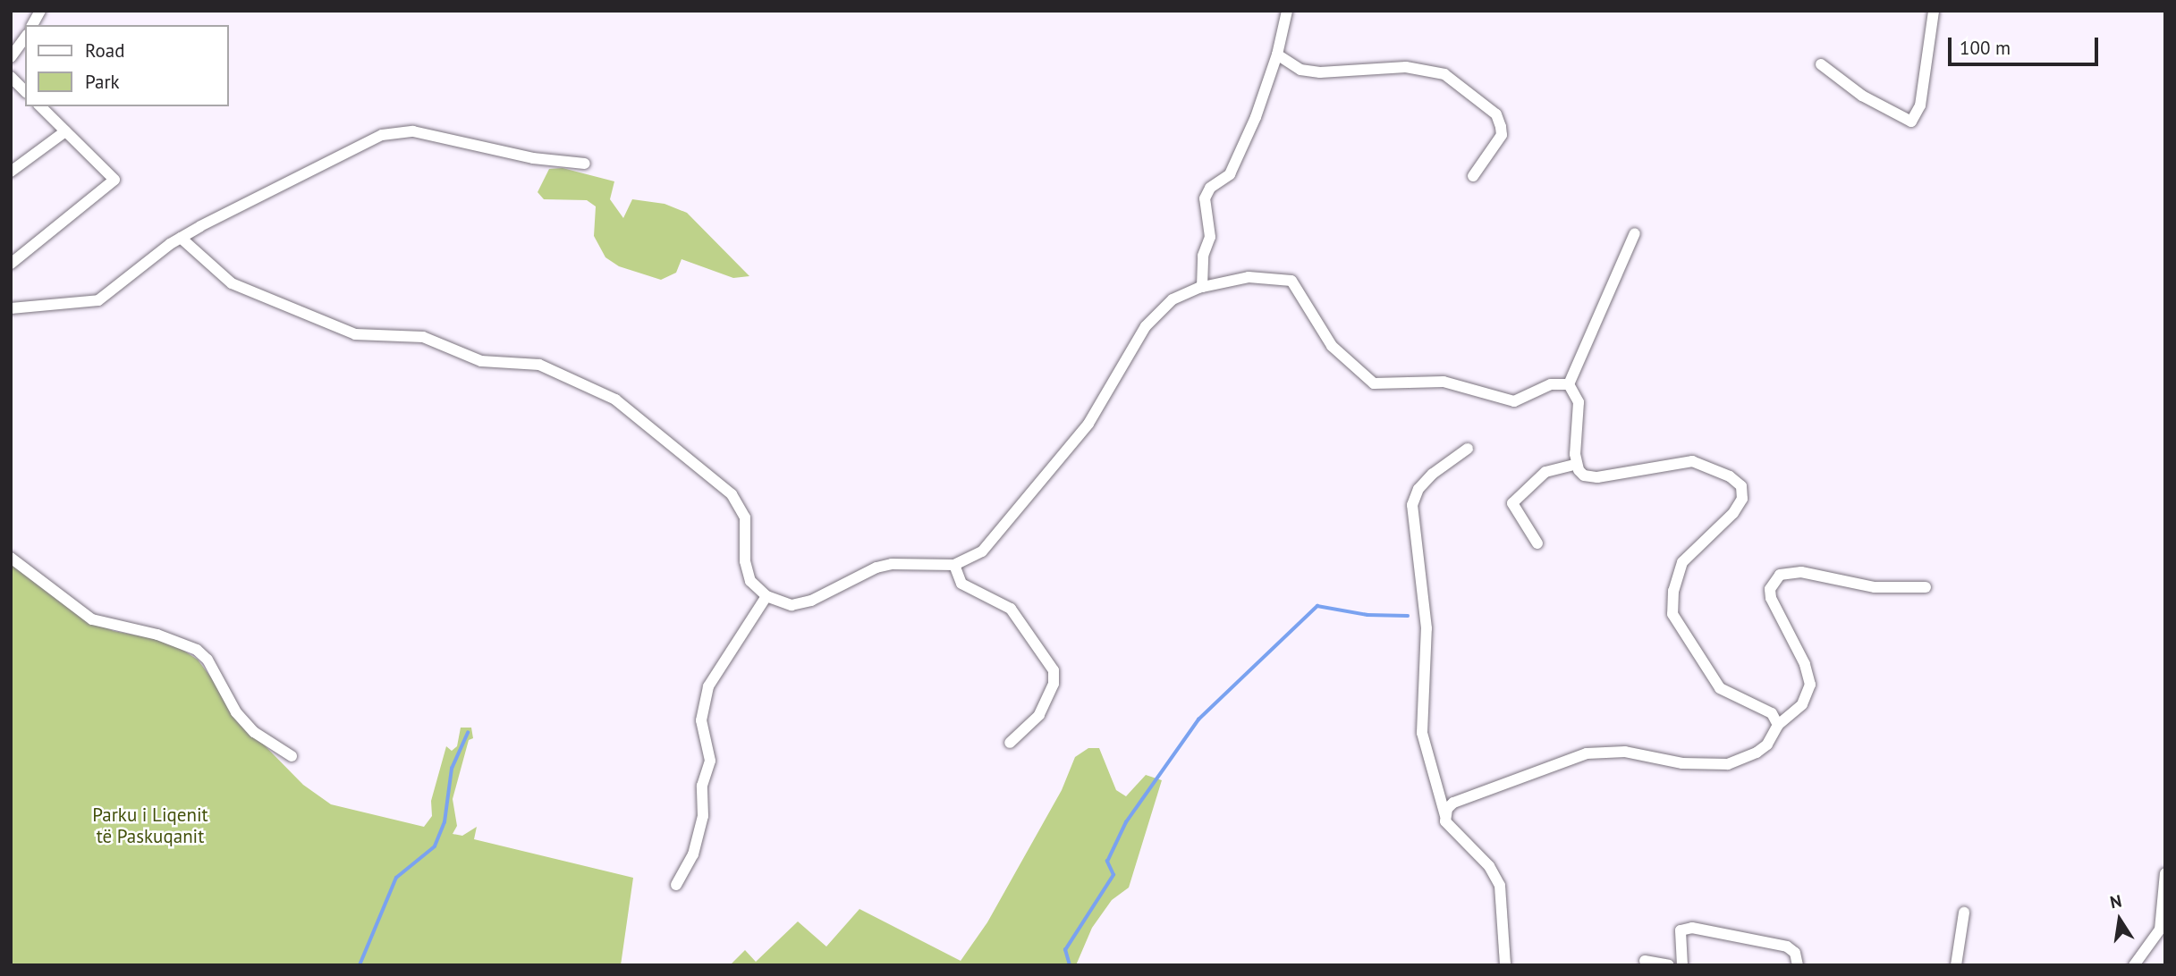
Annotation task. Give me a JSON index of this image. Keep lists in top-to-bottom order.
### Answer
{
  "parks": ["Parku i Liqenit të Paskuqanit"],
  "legend": ["Road", "Park"],
  "scale_bar": "100 m",
  "north": "top"
}
